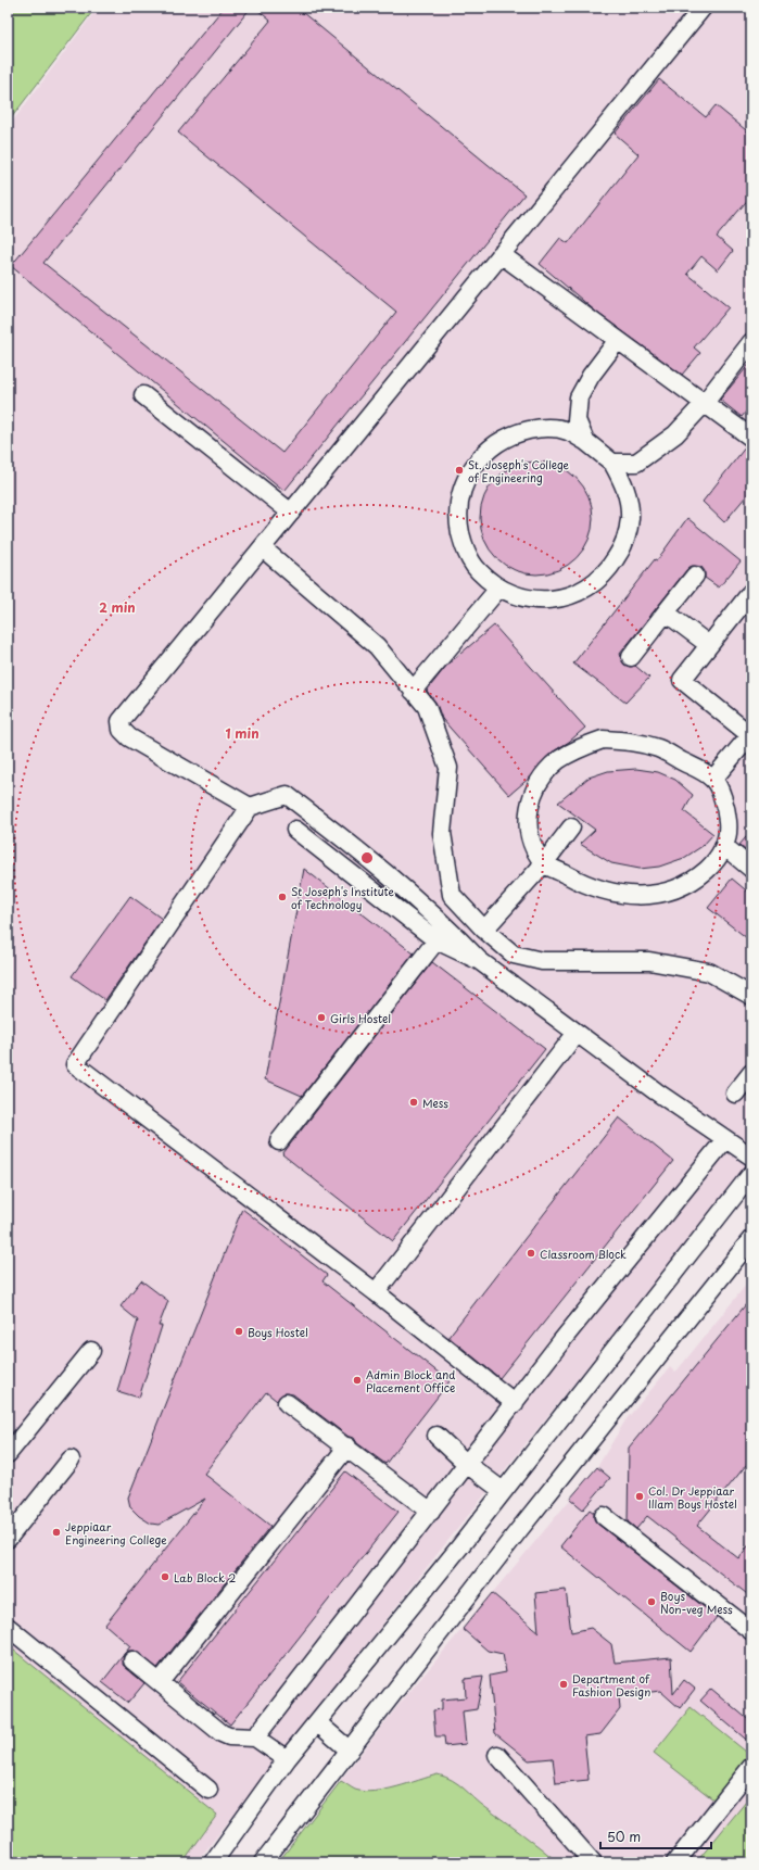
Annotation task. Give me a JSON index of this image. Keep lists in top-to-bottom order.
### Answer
{
  "places": [
    "St. Joseph's College of Engineering",
    "St Joseph's Institute of Technology",
    "Girls Hostel",
    "Mess",
    "Classroom Block",
    "Boys Hostel",
    "Admin Block and Placement Office",
    "Col. Dr Jeppiaar Illam Boys Hostel",
    "Jeppiaar Engineering College",
    "Lab Block 2",
    "Boys Non-veg Mess",
    "Department of Fashion Design"
  ],
  "scale_bar": "50 m",
  "rings": ["2 min", "1 min"]
}
